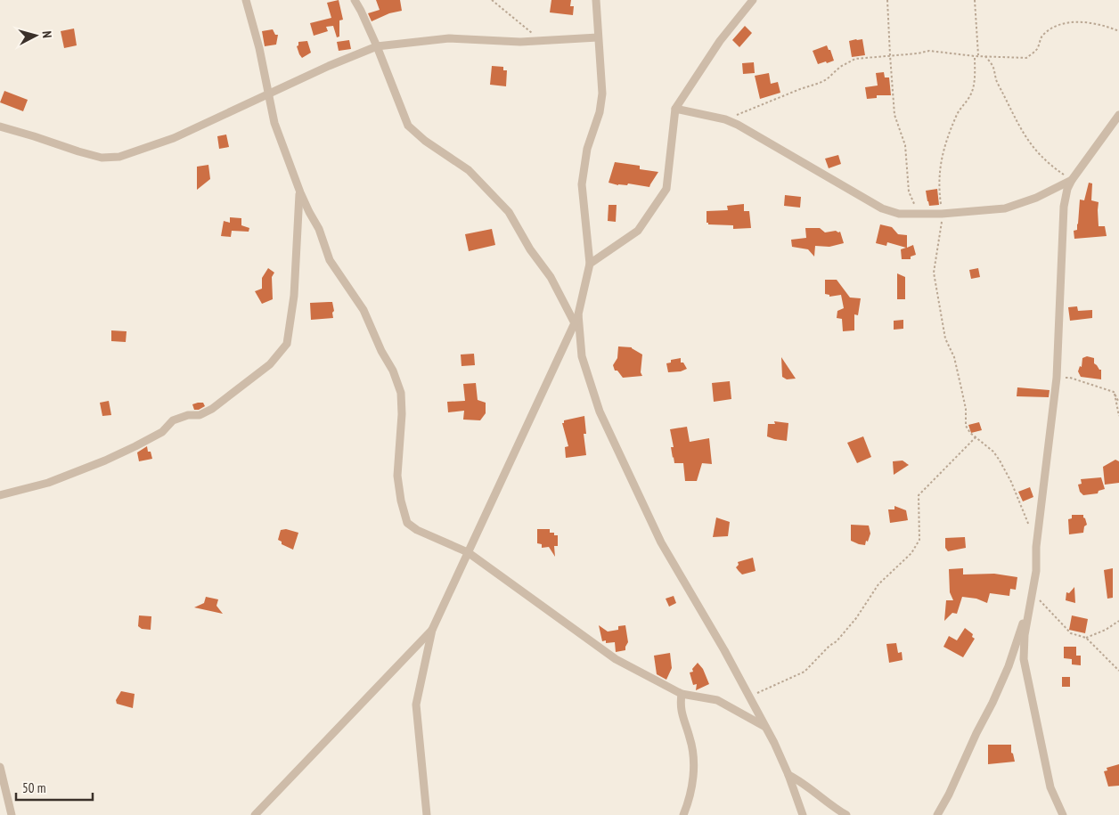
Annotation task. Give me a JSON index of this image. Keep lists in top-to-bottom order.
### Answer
{
  "scale_bar": "50 m",
  "north": "right"
}
